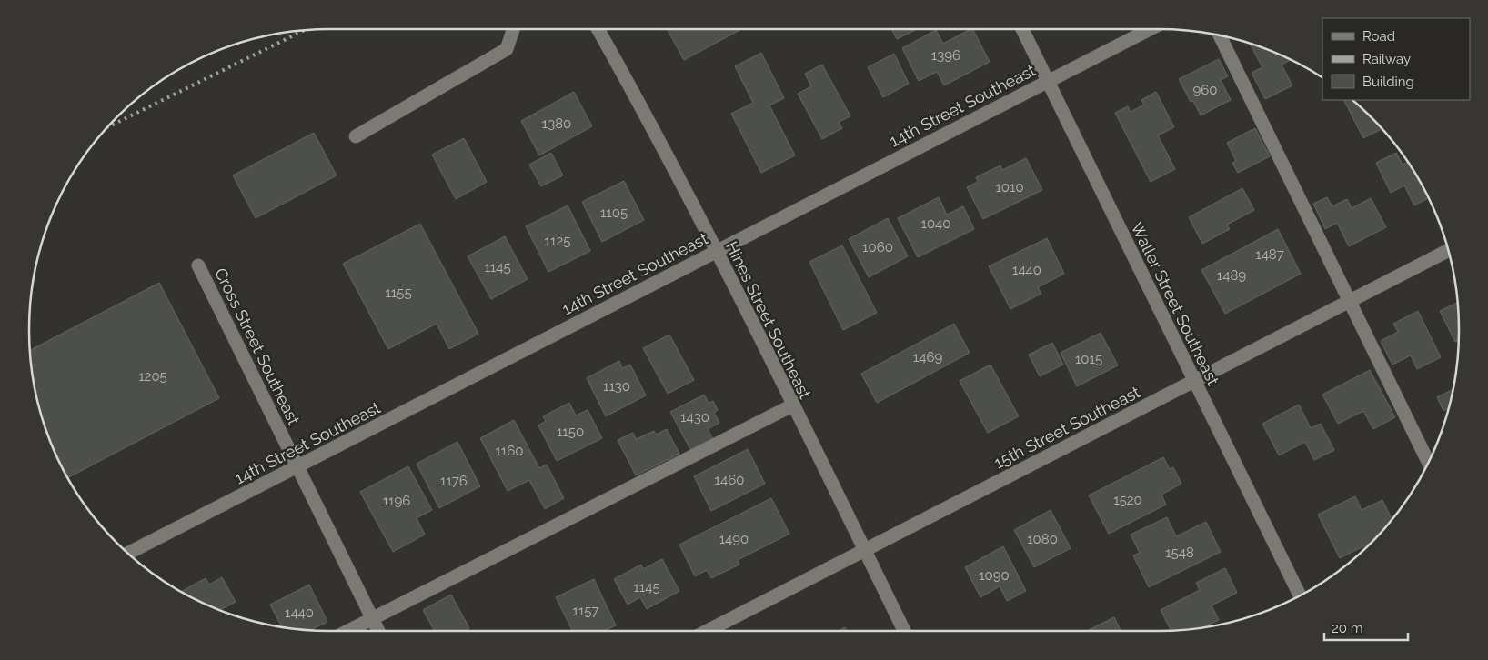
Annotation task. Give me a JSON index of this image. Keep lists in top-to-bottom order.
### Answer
{
  "streets": {
    "street": [
      "14th Street Southeast",
      "Waller Street Southeast",
      "Hines Street Southeast",
      "Cross Street Southeast",
      "15th Street Southeast"
    ]
  },
  "crossings": [
    ["14th Street Southeast", "Waller Street Southeast"],
    ["14th Street Southeast", "Hines Street Southeast"],
    ["14th Street Southeast", "Cross Street Southeast"],
    ["Waller Street Southeast", "15th Street Southeast"],
    ["Hines Street Southeast", "15th Street Southeast"]
  ],
  "house_numbers": [
    "1396",
    "960",
    "1380",
    "1010",
    "1105",
    "1040",
    "1125",
    "1060",
    "1487",
    "1145",
    "1440",
    "1489",
    "1155",
    "1469",
    "1015",
    "1205",
    "1130",
    "1430",
    "1150",
    "1160",
    "1460",
    "1176",
    "1520",
    "1196",
    "1490",
    "1080",
    "1548",
    "1090",
    "1145",
    "1157",
    "1440"
  ],
  "legend": ["Road", "Railway", "Building"],
  "scale_bar": "20 m"
}
